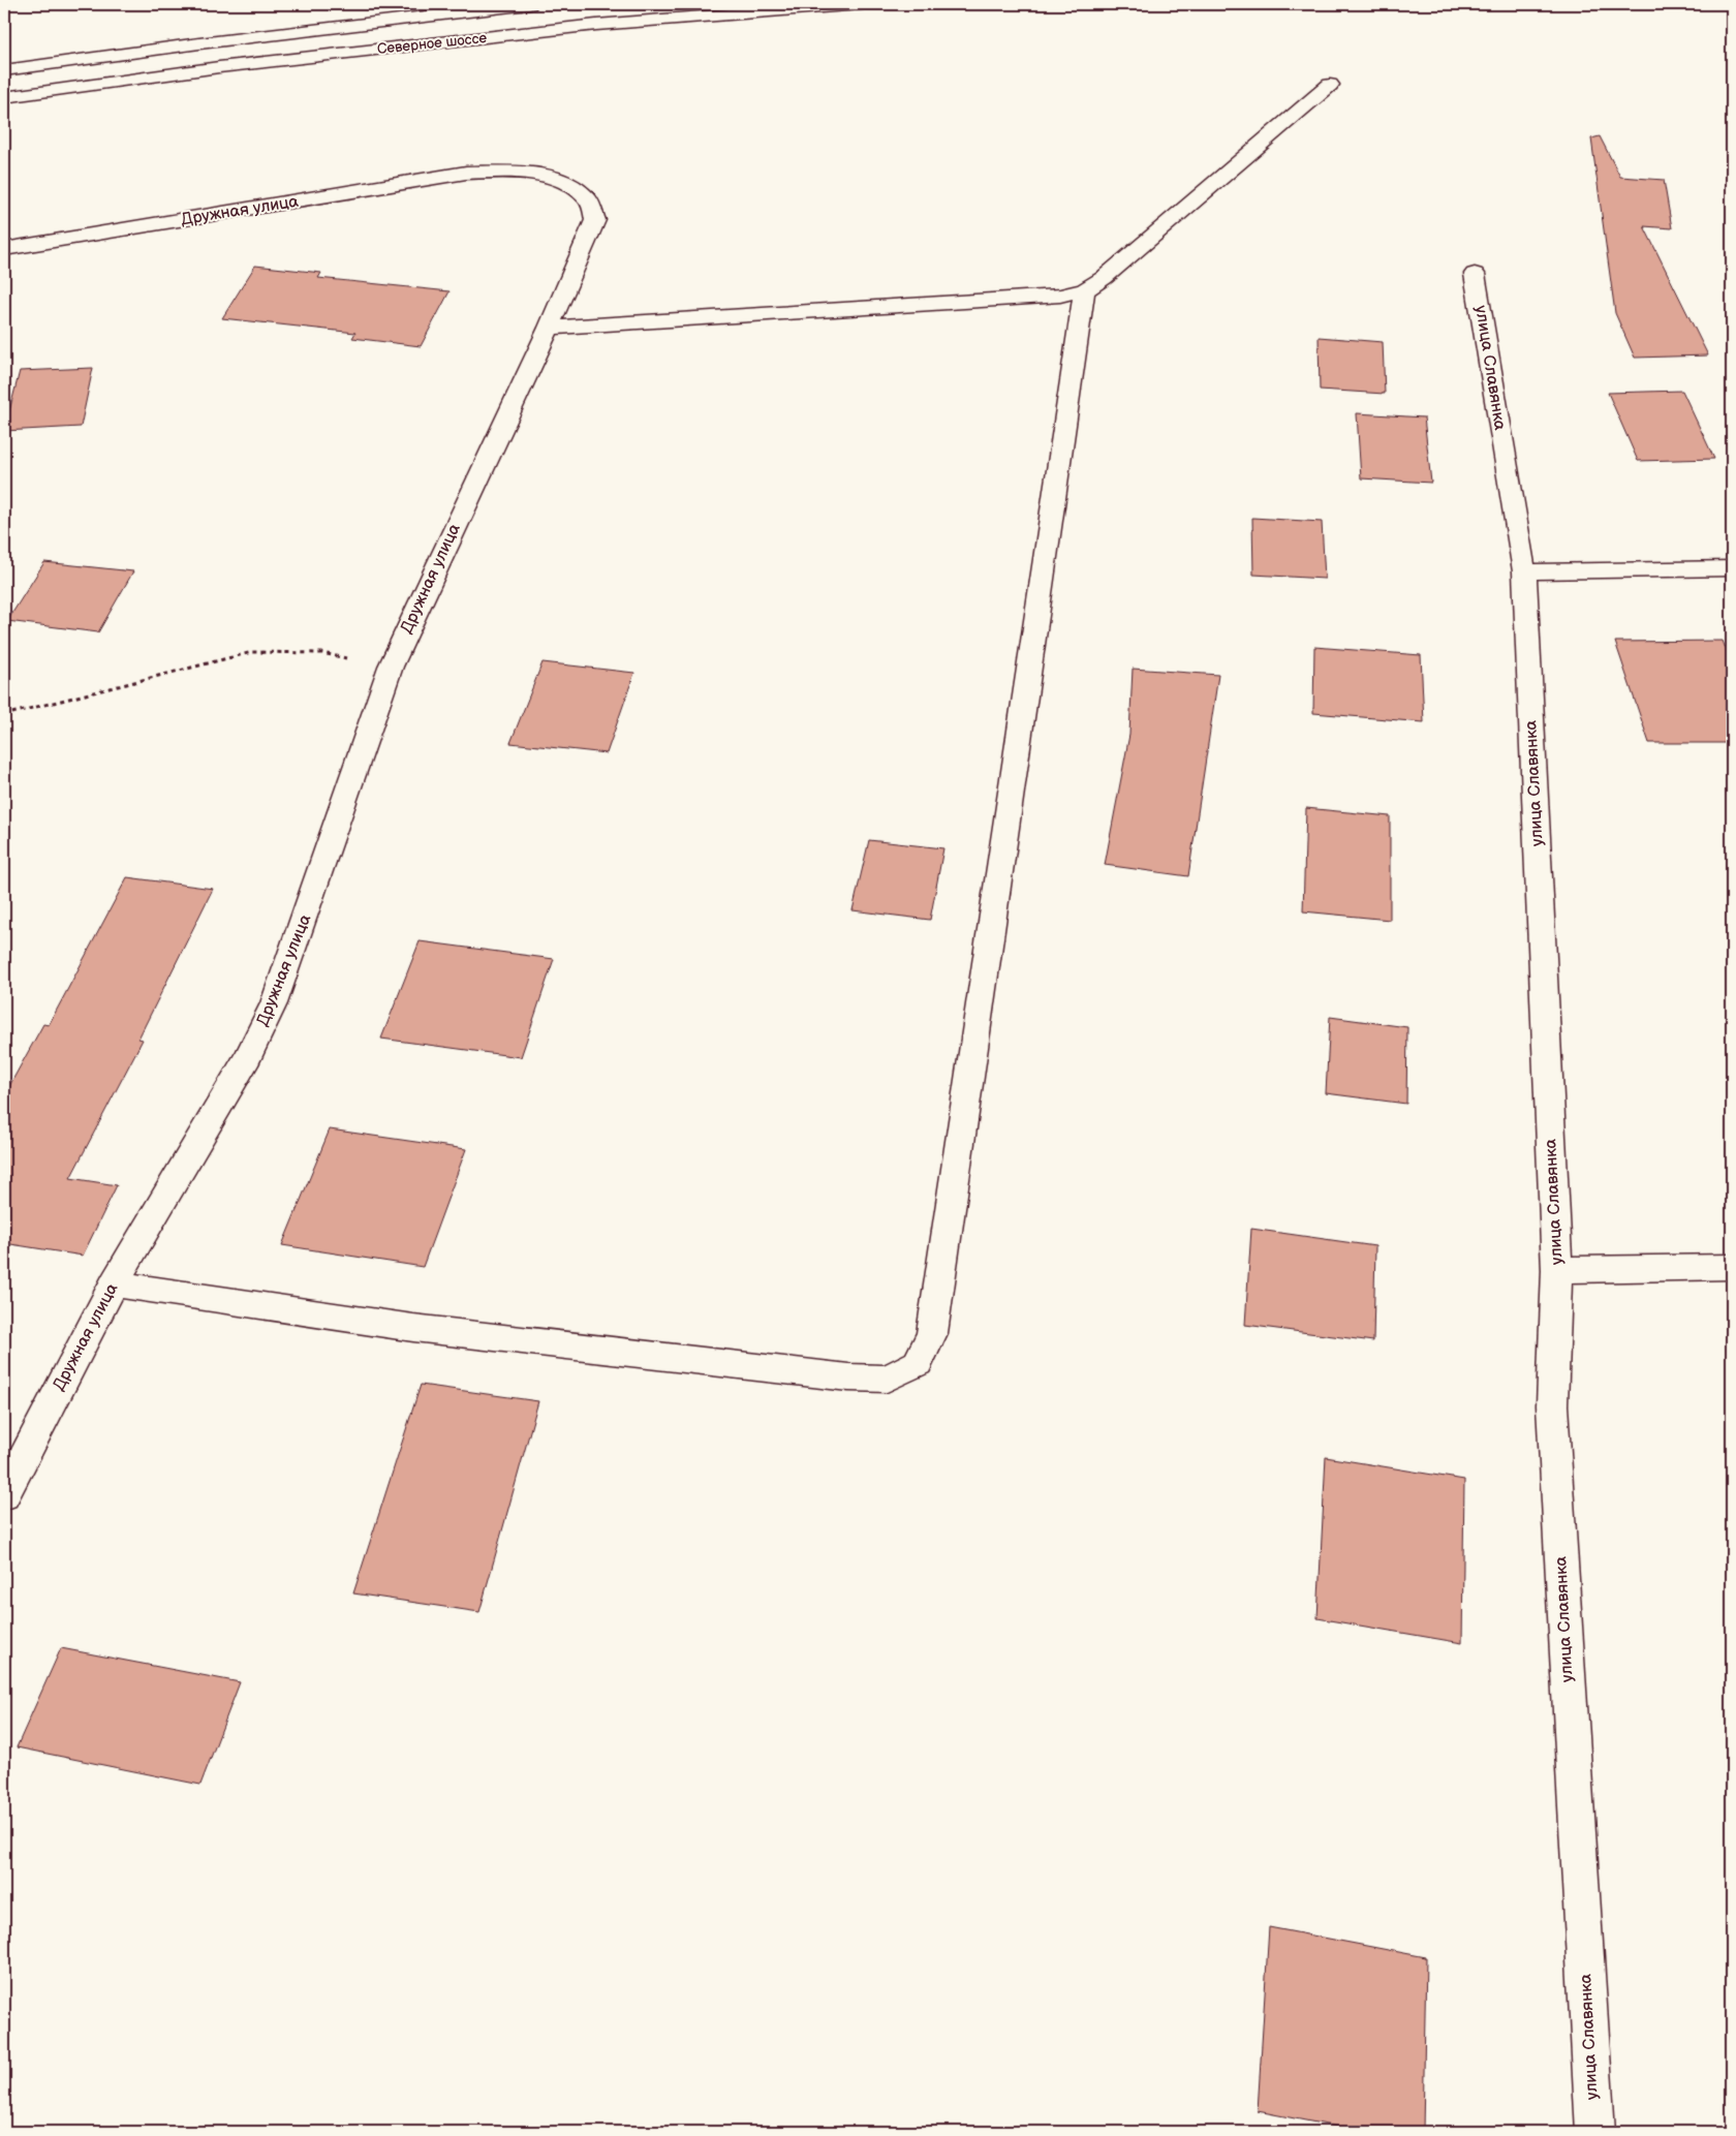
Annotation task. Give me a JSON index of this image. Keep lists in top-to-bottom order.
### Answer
{
  "streets": {
    "street": ["Северное шоссе", "Дружная улица", "улица Славянка"]
  }
}
